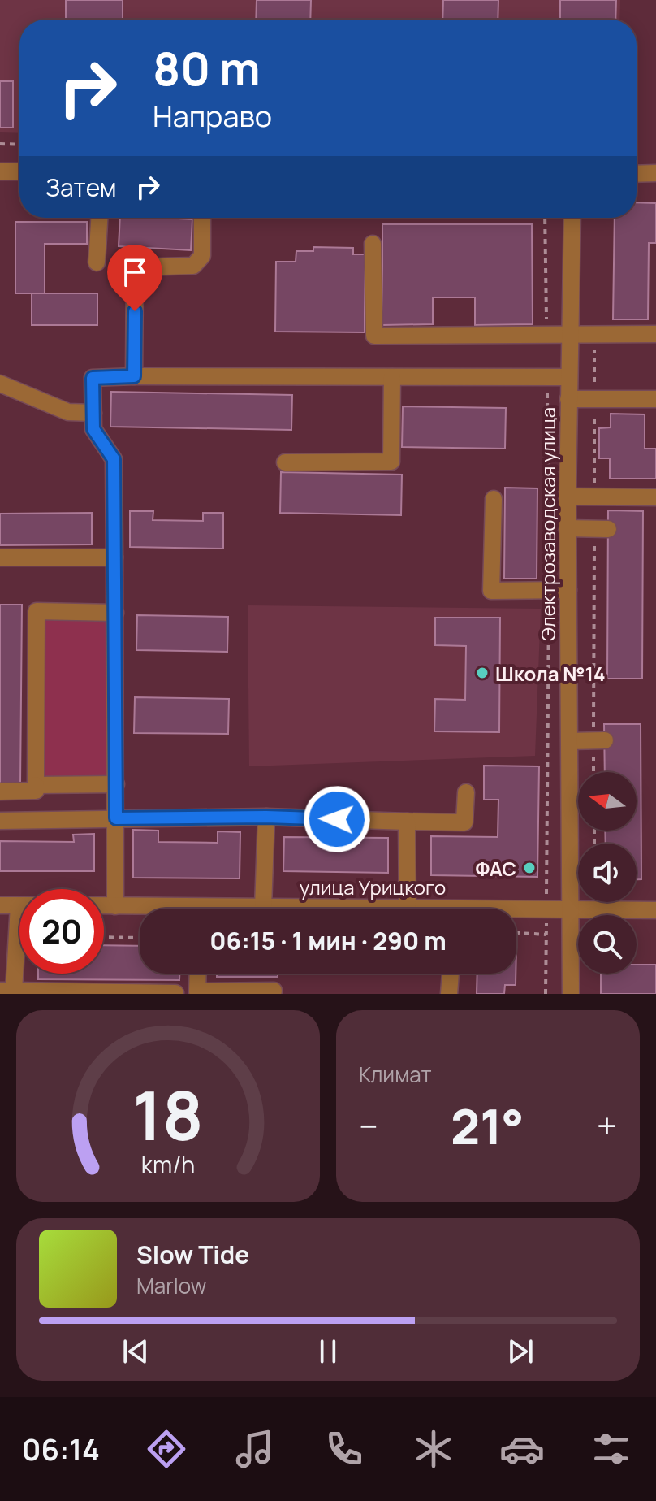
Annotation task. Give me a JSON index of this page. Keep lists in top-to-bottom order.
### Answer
{
  "streets": {
    "street": ["Электрозаводская улица", "улица Урицкого"]
  },
  "crossings": [
    ["Электрозаводская улица", "улица Урицкого"]
  ],
  "places": ["Школа №14", "ФАС"],
  "north": "left",
  "page": {
    "turn": ["80 m", "Направо"],
    "then": "Затем",
    "limit": "20",
    "trip": "06:15 · 1 мин · 290 m",
    "tile": "Климат",
    "heat": ["−", "21°", "+"],
    "song": ["Slow Tide", "Marlow"],
    "tabs": "06:14",
    "gauge": ["18", "km/h"]
  }
}
